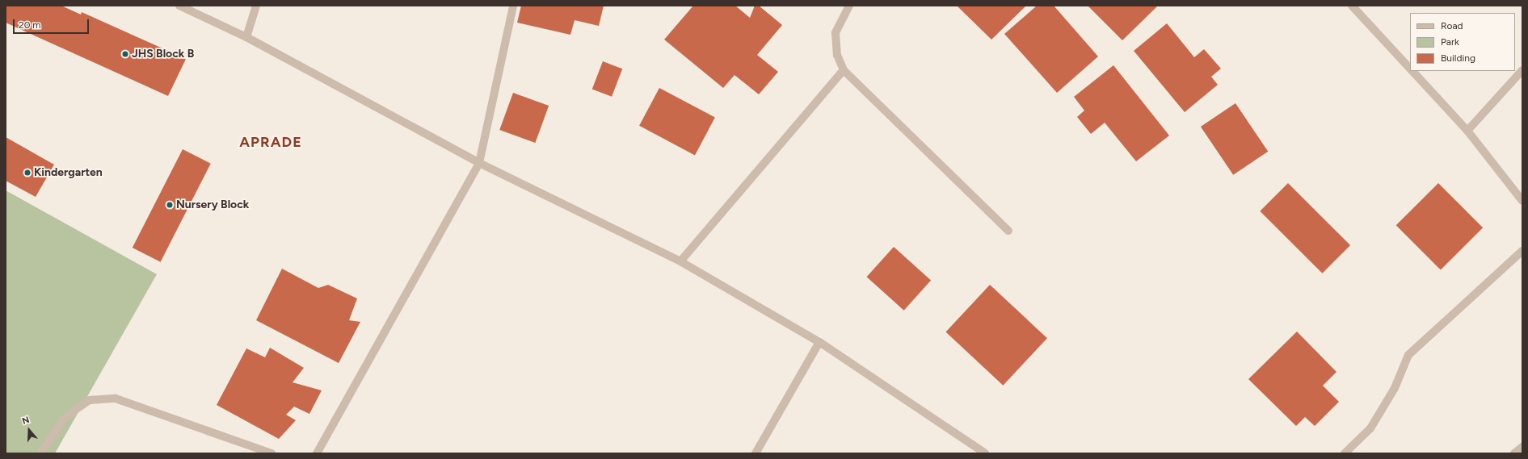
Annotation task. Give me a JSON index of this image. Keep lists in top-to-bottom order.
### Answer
{
  "districts": ["APRADE"],
  "places": ["JHS Block B", "Kindergarten", "Nursery Block"],
  "legend": ["Road", "Park", "Building"],
  "scale_bar": "20 m",
  "north": "top"
}
